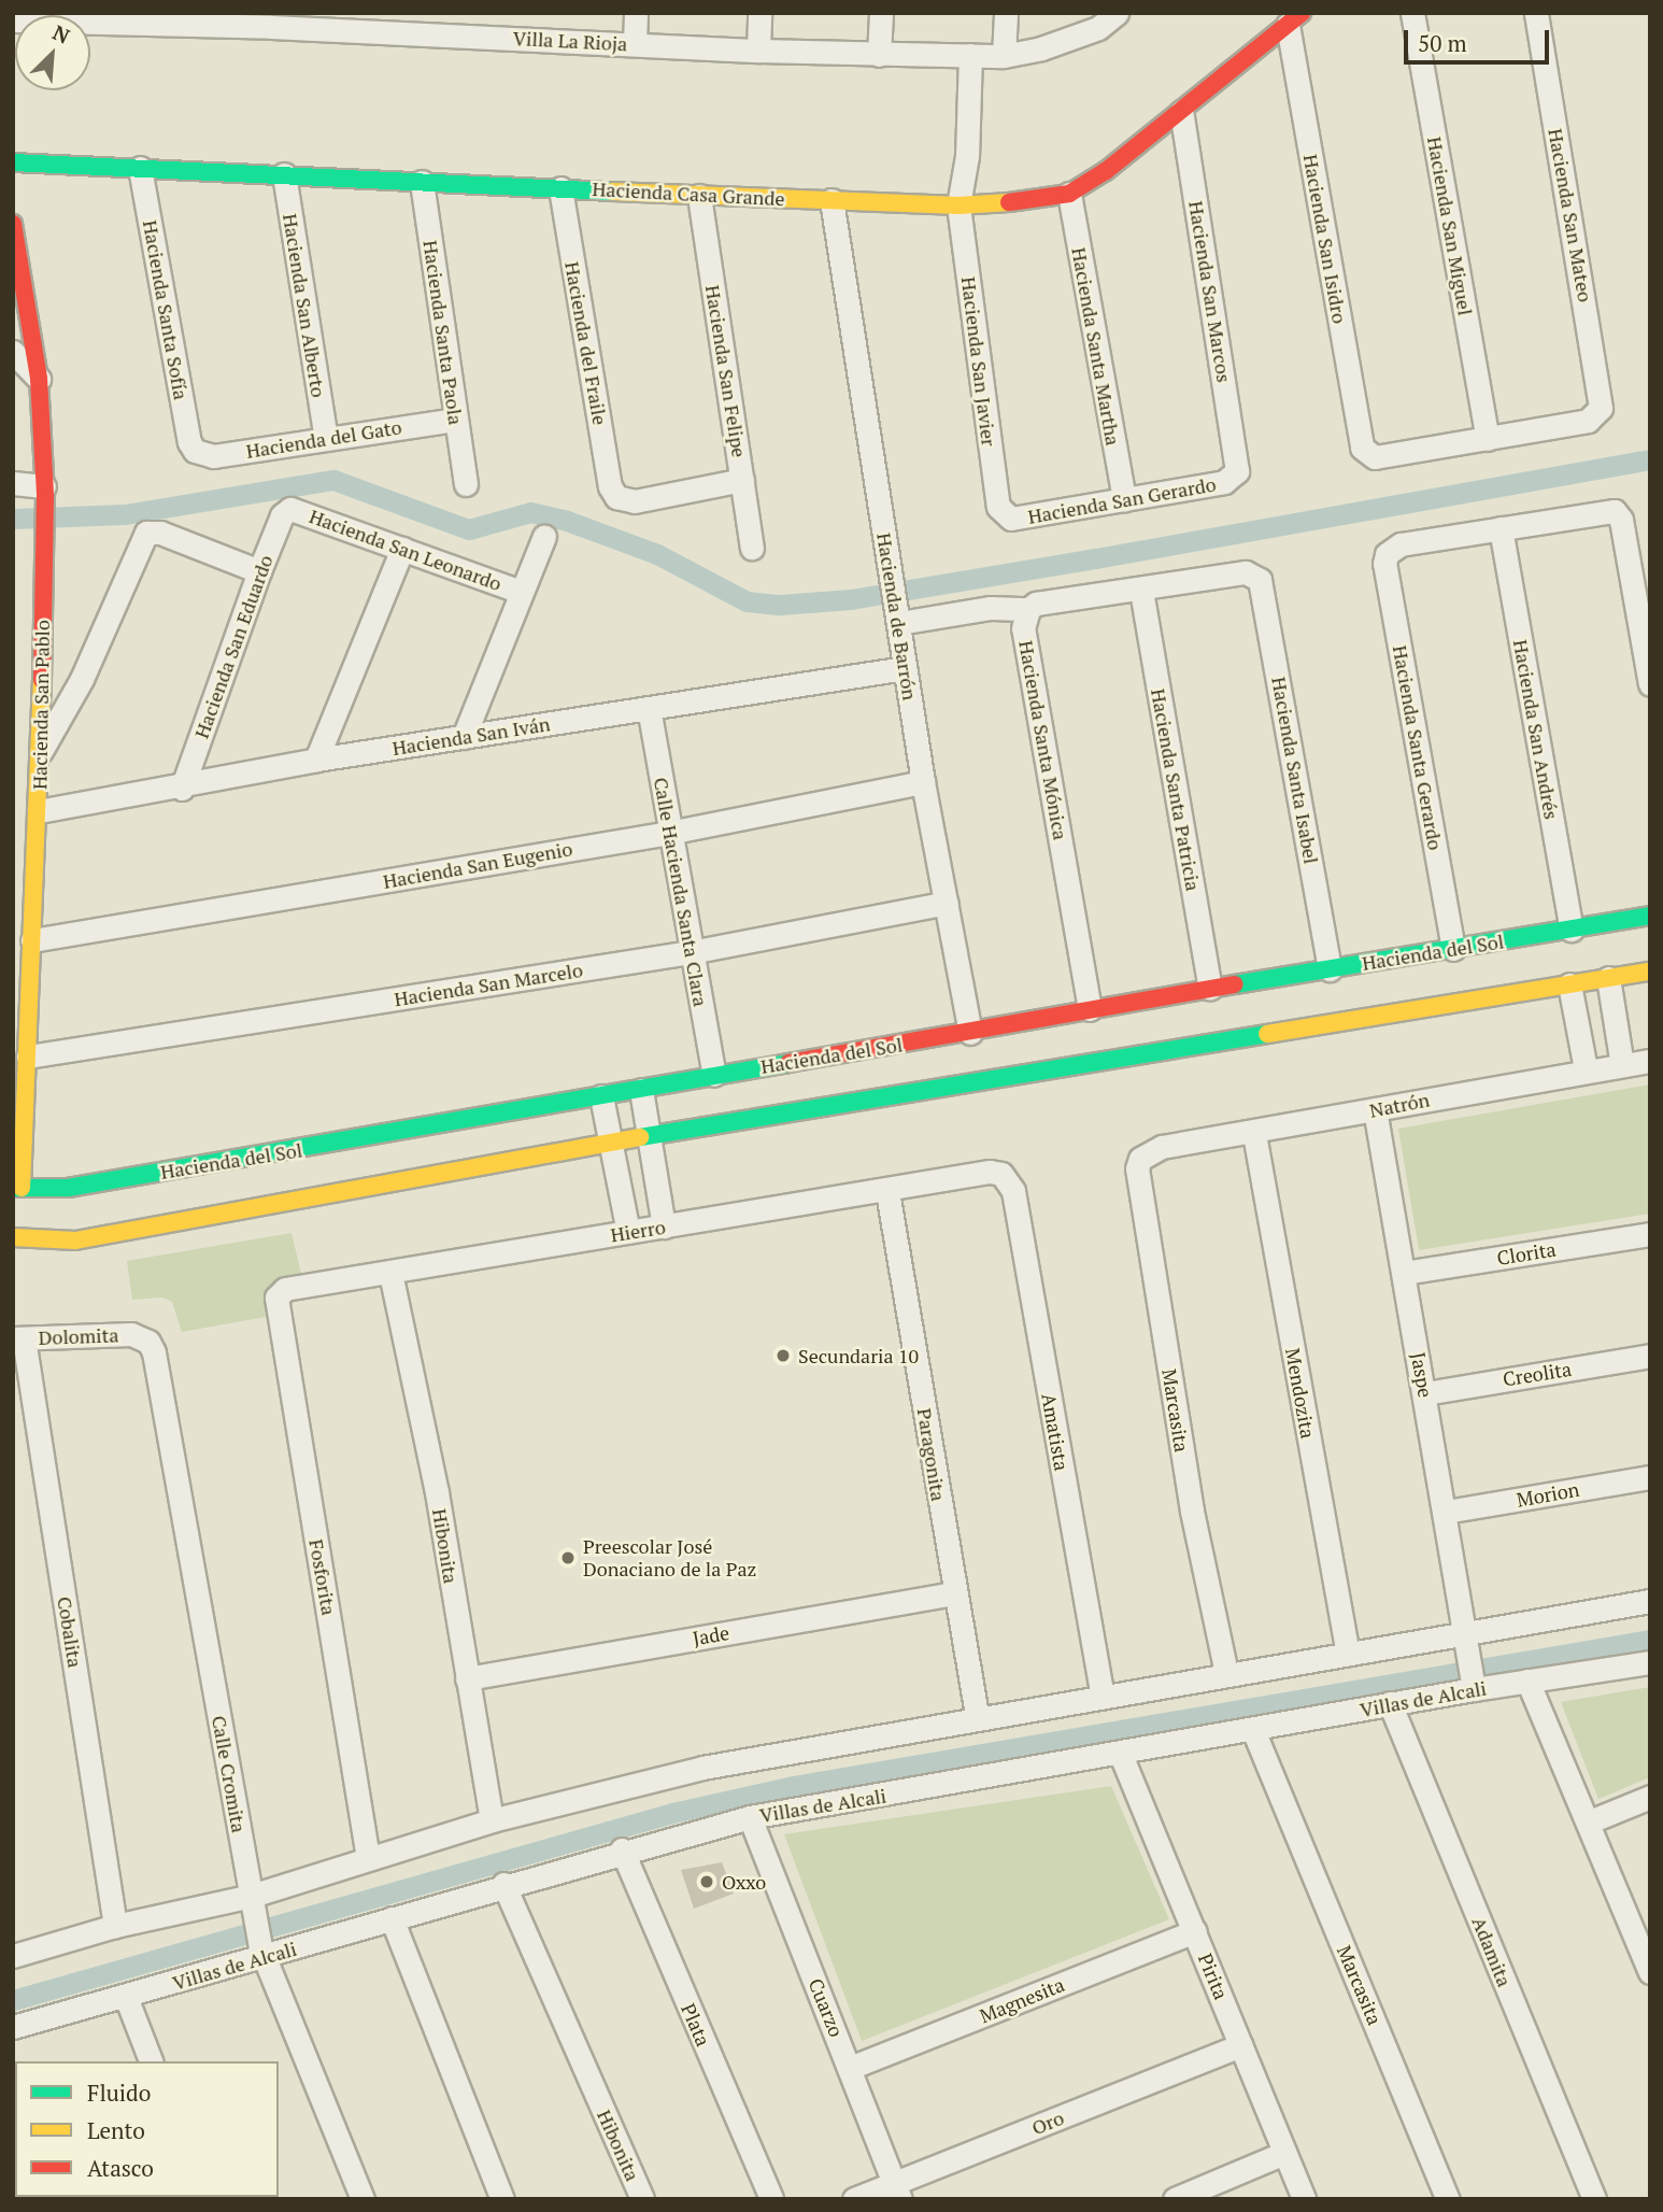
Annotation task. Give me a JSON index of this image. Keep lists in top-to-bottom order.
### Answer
{
  "streets": {
    "street": [
      "Villa La Rioja",
      "Hacienda Casa Grande",
      "Hacienda San Mateo",
      "Hacienda San Miguel",
      "Hacienda San Isidro",
      "Hacienda San Marcos",
      "Hacienda San Alberto",
      "Hacienda Santa Sofía",
      "Hacienda Santa Paola",
      "Hacienda del Fraile",
      "Hacienda Santa Martha",
      "Hacienda San Javier",
      "Hacienda San Felipe",
      "Hacienda del Gato",
      "Hacienda San Gerardo",
      "Hacienda San Leonardo",
      "Hacienda de Barrón",
      "Hacienda San Eduardo",
      "Hacienda San Pablo",
      "Hacienda San Andrés",
      "Hacienda San Iván",
      "Hacienda Santa Mónica",
      "Hacienda Santa Gerardo",
      "Hacienda Santa Isabel",
      "Hacienda Santa Patricia",
      "Hacienda San Eugenio",
      "Calle Hacienda Santa Clara",
      "Hacienda del Sol",
      "Hacienda San Marcelo",
      "Natrón",
      "Hierro",
      "Clorita",
      "Dolomita",
      "Creolita",
      "Jaspe",
      "Mendozita",
      "Marcasita",
      "Amatista",
      "Paragonita",
      "Morion",
      "Hibonita",
      "Fosforita",
      "Cobalita",
      "Jade",
      "Villas de Alcali",
      "Calle Cromita",
      "Adamita",
      "Pirita",
      "Magnesita",
      "Cuarzo",
      "Plata",
      "Oro"
    ]
  },
  "crossings": [
    ["Villa La Rioja", "Hacienda San Javier"],
    ["Hacienda Casa Grande", "Hacienda San Isidro"],
    ["Hacienda Casa Grande", "Hacienda San Marcos"],
    ["Hacienda Casa Grande", "Hacienda San Alberto"],
    ["Hacienda Casa Grande", "Hacienda Santa Sofía"],
    ["Hacienda Casa Grande", "Hacienda Santa Paola"],
    ["Hacienda Casa Grande", "Hacienda del Fraile"],
    ["Hacienda Casa Grande", "Hacienda Santa Martha"],
    ["Hacienda Casa Grande", "Hacienda San Javier"],
    ["Hacienda Casa Grande", "Hacienda San Felipe"],
    ["Hacienda Casa Grande", "Hacienda de Barrón"],
    ["Hacienda San Mateo", "Hacienda San Miguel"],
    ["Hacienda San Mateo", "Hacienda San Isidro"],
    ["Hacienda San Miguel", "Hacienda San Isidro"],
    ["Hacienda San Marcos", "Hacienda San Gerardo"],
    ["Hacienda San Alberto", "Hacienda del Gato"],
    ["Hacienda Santa Sofía", "Hacienda del Gato"],
    ["Hacienda Santa Paola", "Hacienda del Gato"],
    ["Hacienda del Fraile", "Hacienda San Felipe"],
    ["Hacienda Santa Martha", "Hacienda San Gerardo"],
    ["Hacienda San Javier", "Hacienda San Gerardo"],
    ["Hacienda San Leonardo", "Hacienda San Eduardo"],
    ["Hacienda de Barrón", "Hacienda San Iván"],
    ["Hacienda de Barrón", "Hacienda San Eugenio"],
    ["Hacienda de Barrón", "Hacienda del Sol"],
    ["Hacienda de Barrón", "Hacienda San Marcelo"],
    ["Hacienda San Eduardo", "Hacienda San Iván"],
    ["Hacienda San Pablo", "Hacienda San Iván"],
    ["Hacienda San Pablo", "Hacienda San Eugenio"],
    ["Hacienda San Pablo", "Hacienda del Sol"],
    ["Hacienda San Pablo", "Hacienda San Marcelo"],
    ["Hacienda San Andrés", "Hacienda Santa Gerardo"],
    ["Hacienda San Andrés", "Hacienda del Sol"],
    ["Hacienda San Iván", "Calle Hacienda Santa Clara"],
    ["Hacienda Santa Mónica", "Hacienda del Sol"],
    ["Hacienda Santa Gerardo", "Hacienda del Sol"],
    ["Hacienda Santa Isabel", "Hacienda Santa Patricia"],
    ["Hacienda Santa Isabel", "Hacienda del Sol"],
    ["Hacienda Santa Patricia", "Hacienda del Sol"],
    ["Hacienda San Eugenio", "Calle Hacienda Santa Clara"],
    ["Calle Hacienda Santa Clara", "Hacienda del Sol"],
    ["Calle Hacienda Santa Clara", "Hacienda San Marcelo"],
    ["Natrón", "Jaspe"],
    ["Natrón", "Mendozita"],
    ["Natrón", "Marcasita"],
    ["Hierro", "Amatista"],
    ["Hierro", "Paragonita"],
    ["Hierro", "Hibonita"],
    ["Hierro", "Fosforita"],
    ["Clorita", "Jaspe"],
    ["Dolomita", "Cobalita"],
    ["Dolomita", "Calle Cromita"],
    ["Creolita", "Jaspe"],
    ["Jaspe", "Morion"],
    ["Jaspe", "Villas de Alcali"],
    ["Marcasita", "Villas de Alcali"],
    ["Paragonita", "Jade"],
    ["Hibonita", "Jade"],
    ["Hibonita", "Villas de Alcali"],
    ["Villas de Alcali", "Calle Cromita"],
    ["Villas de Alcali", "Adamita"],
    ["Villas de Alcali", "Pirita"],
    ["Villas de Alcali", "Cuarzo"],
    ["Villas de Alcali", "Plata"],
    ["Pirita", "Magnesita"],
    ["Pirita", "Oro"],
    ["Magnesita", "Cuarzo"],
    ["Cuarzo", "Oro"]
  ],
  "places": ["Secundaria 10", "Preescolar José Donaciano de la Paz", "Oxxo"],
  "legend": ["Fluido", "Lento", "Atasco"],
  "scale_bar": "50 m",
  "north": "top right"
}
